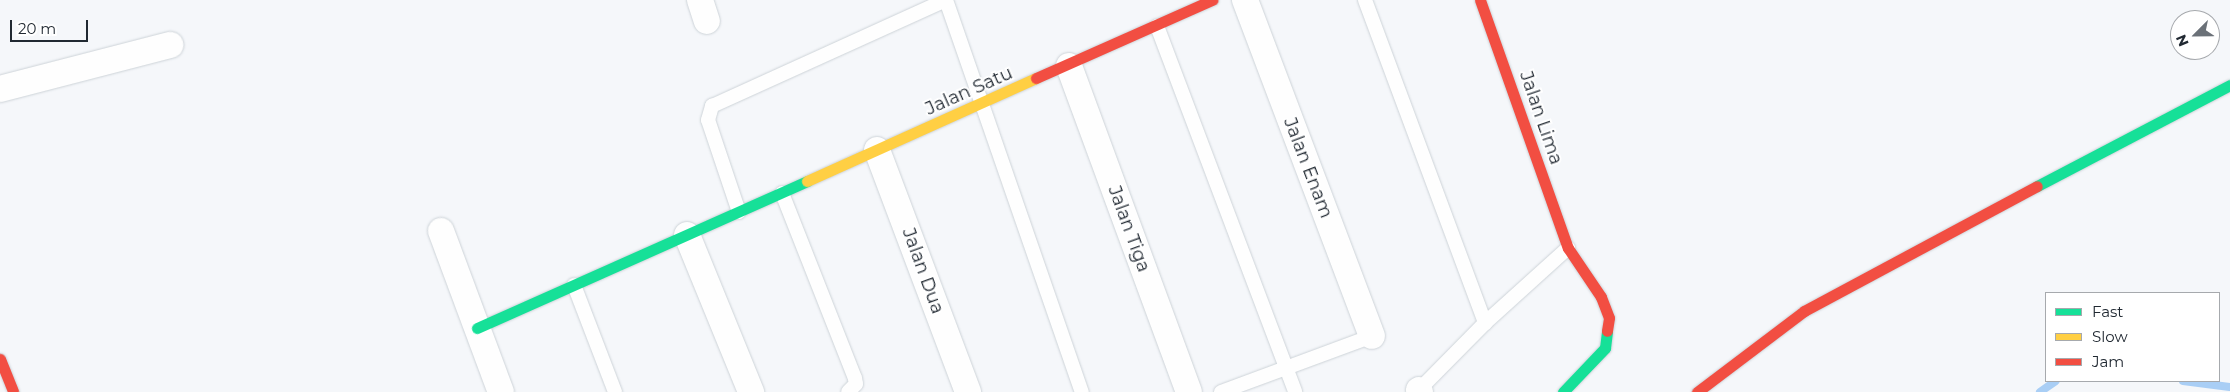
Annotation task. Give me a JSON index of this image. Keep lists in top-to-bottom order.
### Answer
{
  "streets": {
    "street": [
      "Jalan Satu",
      "Jalan Lima",
      "Jalan Enam",
      "Jalan Tiga",
      "Jalan Dua"
    ]
  },
  "crossings": [
    ["Jalan Satu", "Jalan Tiga"],
    ["Jalan Satu", "Jalan Dua"]
  ],
  "legend": ["Fast", "Slow", "Jam"],
  "scale_bar": "20 m",
  "north": "bottom left"
}
